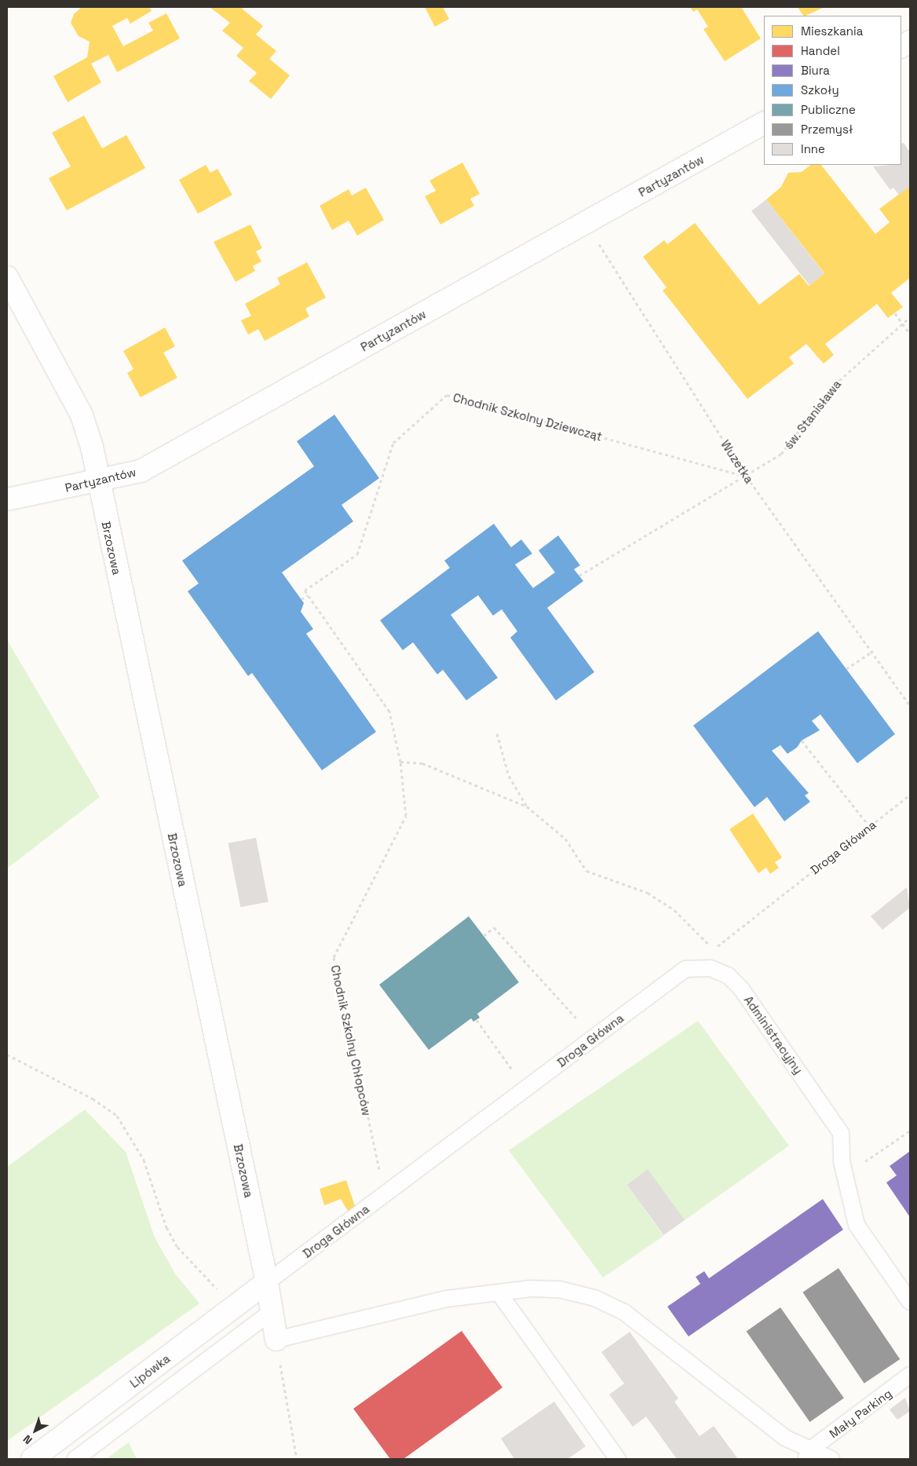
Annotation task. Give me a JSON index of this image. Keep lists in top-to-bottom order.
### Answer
{
  "streets": {
    "street": ["Partyzantów", "Brzozowa", "Lipówka"],
    "lane": ["Droga Główna", "Administracyjny", "Mały Parking"],
    "path": [
      "św. Stanisława",
      "Chodnik Szkolny Dziewcząt",
      "Wuzetka",
      "Chodnik Szkolny Chłopców"
    ]
  },
  "crossings": [
    ["Partyzantów", "Wuzetka"],
    ["Partyzantów", "Brzozowa"],
    ["św. Stanisława", "Chodnik Szkolny Dziewcząt"],
    ["św. Stanisława", "Wuzetka"],
    ["Chodnik Szkolny Dziewcząt", "Wuzetka"],
    ["Chodnik Szkolny Dziewcząt", "Chodnik Szkolny Chłopców"],
    ["Brzozowa", "Droga Główna"],
    ["Brzozowa", "Lipówka"],
    ["Droga Główna", "Administracyjny"],
    ["Droga Główna", "Chodnik Szkolny Chłopców"],
    ["Droga Główna", "Lipówka"]
  ],
  "legend": [
    "Mieszkania",
    "Handel",
    "Biura",
    "Szkoły",
    "Publiczne",
    "Przemysł",
    "Inne"
  ],
  "north": "bottom left"
}
